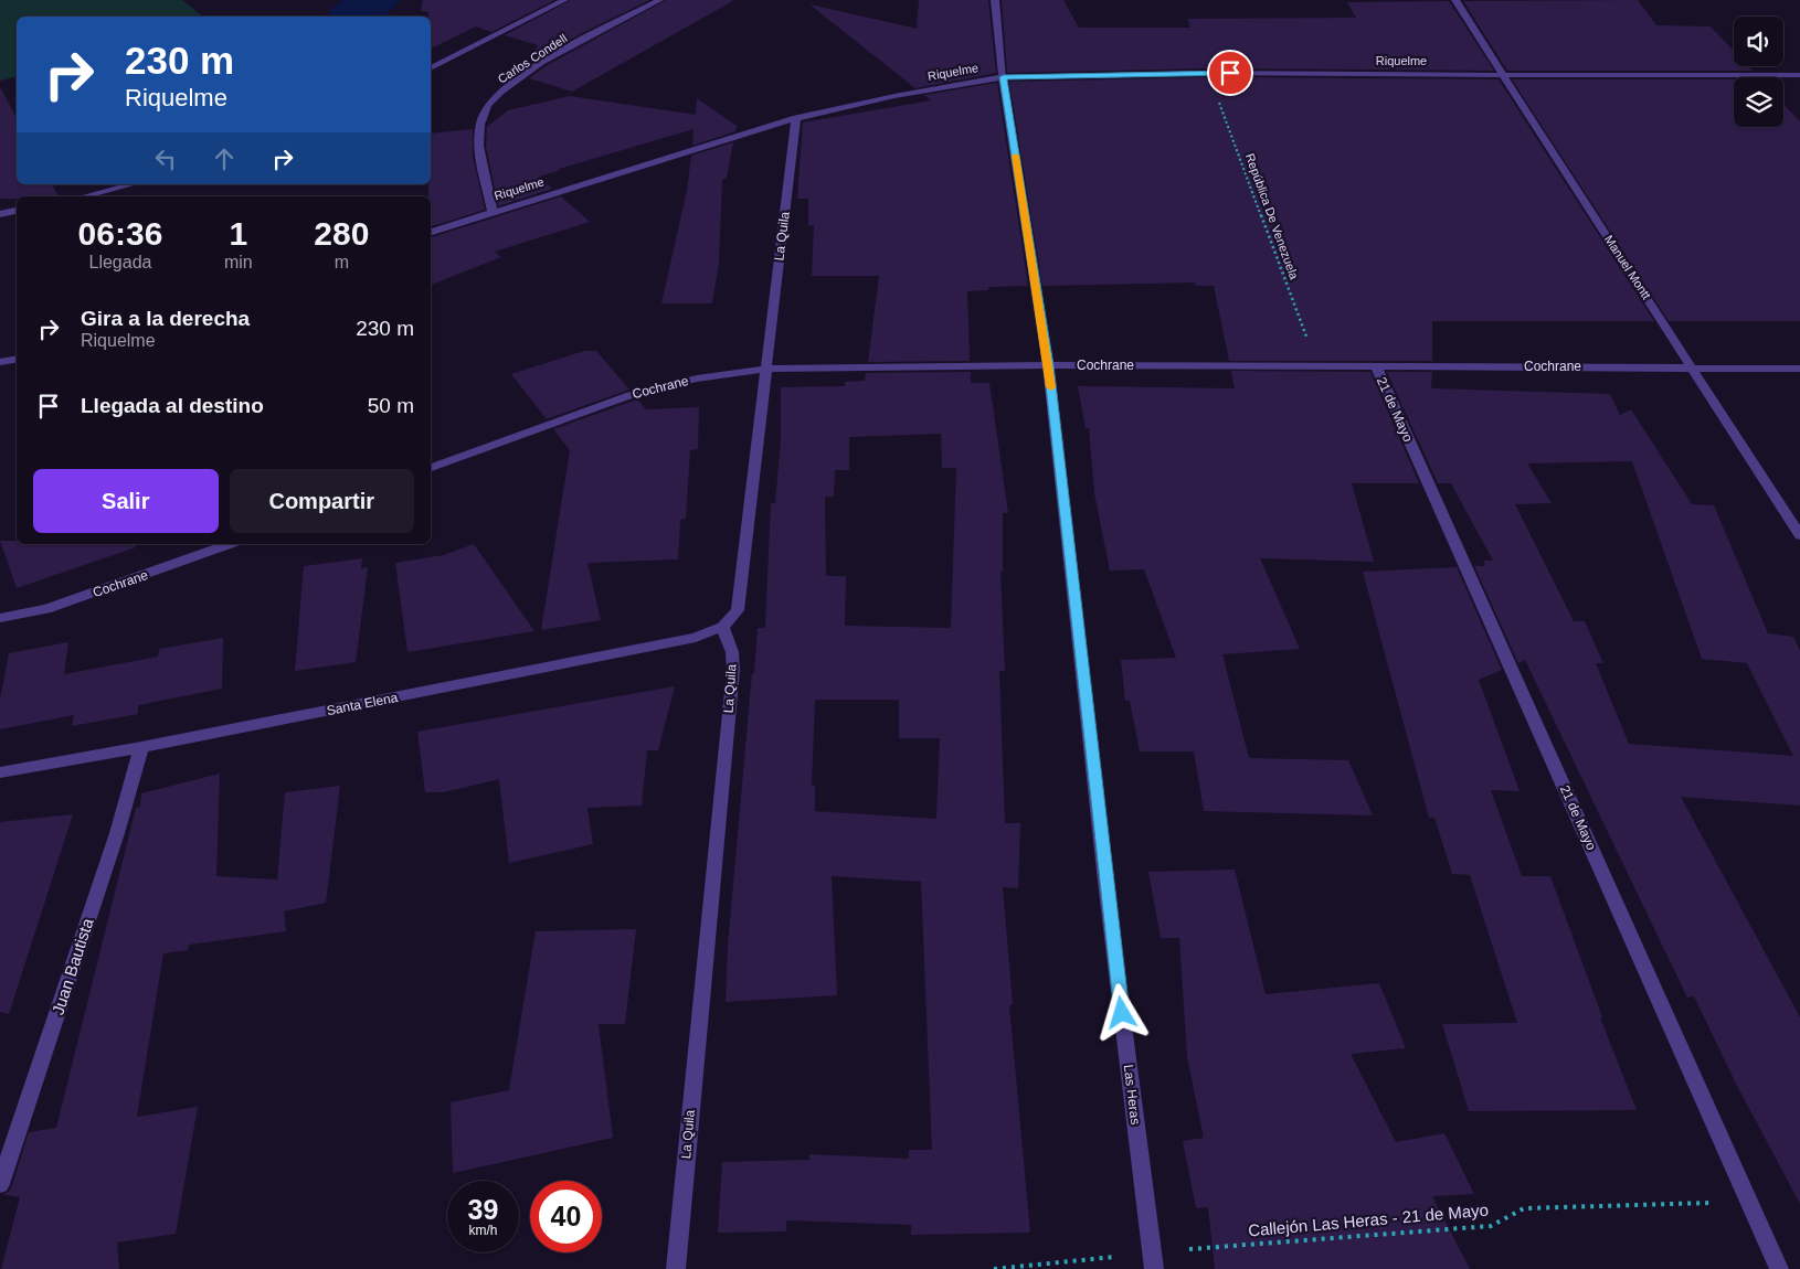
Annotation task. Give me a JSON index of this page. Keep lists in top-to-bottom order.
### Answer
{
  "streets": {
    "street": [
      "Carlos Condell",
      "Riquelme",
      "La Quila",
      "Manuel Montt",
      "Cochrane",
      "21 de Mayo",
      "Santa Elena",
      "Juan Bautista",
      "Las Heras"
    ],
    "path": ["República De Venezuela", "Callejón Las Heras - 21 de Mayo"]
  },
  "crossings": [
    ["Carlos Condell", "Riquelme"],
    ["Riquelme", "República De Venezuela"],
    ["Riquelme", "La Quila"],
    ["Riquelme", "Manuel Montt"],
    ["Riquelme", "Las Heras"],
    ["República De Venezuela", "Cochrane"],
    ["La Quila", "Cochrane"],
    ["La Quila", "Santa Elena"],
    ["Manuel Montt", "Cochrane"],
    ["Cochrane", "21 de Mayo"],
    ["Cochrane", "Las Heras"],
    ["21 de Mayo", "Callejón Las Heras - 21 de Mayo"],
    ["Santa Elena", "Juan Bautista"],
    ["Las Heras", "Callejón Las Heras - 21 de Mayo"]
  ],
  "page": {
    "turn": ["230 m", "Riquelme"],
    "eta": [
      "06:36",
      "Llegada",
      "1",
      "min",
      "280",
      "m"
    ],
    "list": [
      {
        "name": "Gira a la derecha",
        "note": "Riquelme",
        "value": "230 m"
      },
      {
        "name": "Llegada al destino",
        "value": "50 m"
      }
    ],
    "buttons": ["Salir", "Compartir"],
    "speed": "39 km/h",
    "limit": "40"
  }
}
